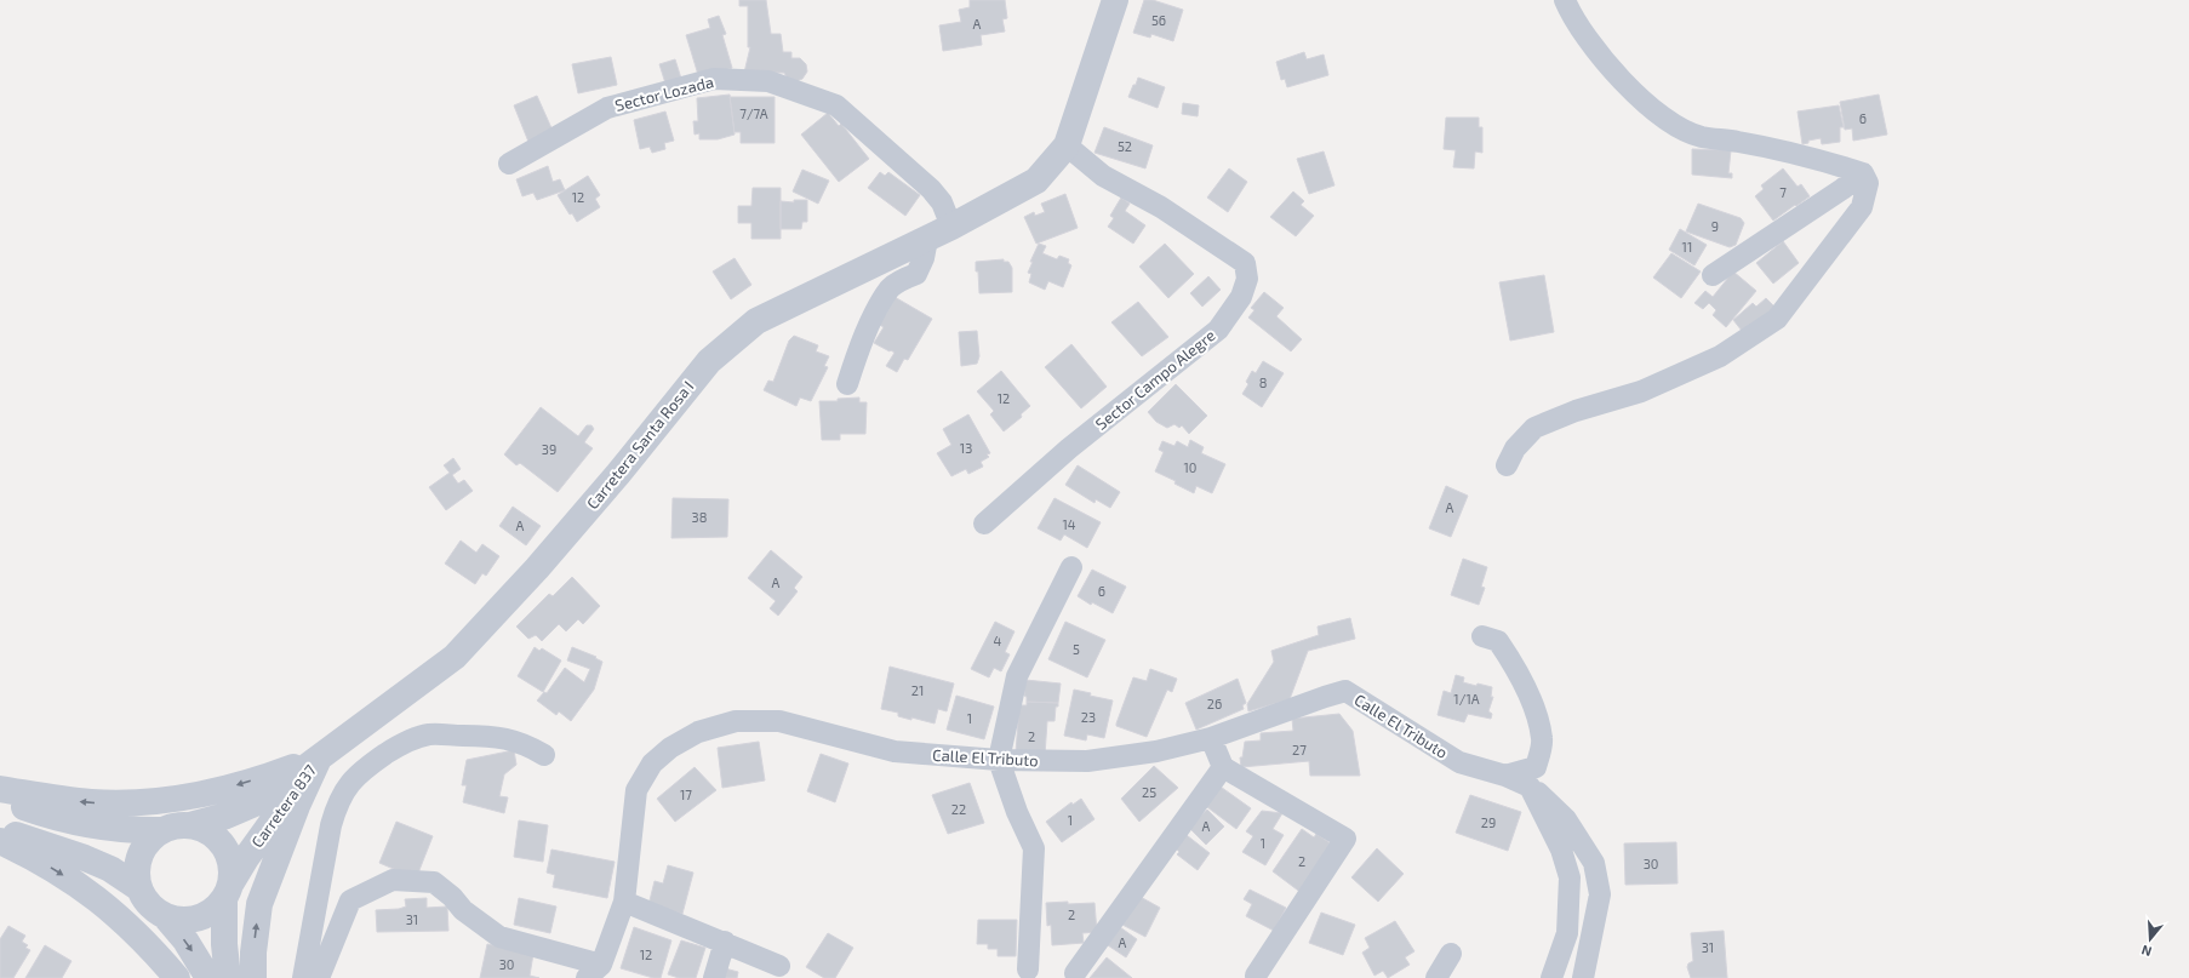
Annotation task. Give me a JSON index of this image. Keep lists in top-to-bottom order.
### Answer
{
  "streets": {
    "street": [
      "Sector Lozada",
      "Sector Campo Alegre",
      "Carretera Santa Rosa I",
      "Calle El Tributo",
      "Carretera 837"
    ]
  },
  "crossings": [
    ["Sector Lozada", "Carretera Santa Rosa I"],
    ["Sector Campo Alegre", "Carretera Santa Rosa I"],
    ["Carretera Santa Rosa I", "Carretera 837"]
  ],
  "house_numbers": [
    "56",
    "A",
    "7/7A",
    "6",
    "52",
    "7",
    "12",
    "9",
    "11",
    "8",
    "12",
    "13",
    "39",
    "10",
    "A",
    "38",
    "14",
    "A",
    "A",
    "6",
    "4",
    "5",
    "21",
    "1/1A",
    "26",
    "23",
    "1",
    "2",
    "27",
    "25",
    "17",
    "22",
    "1",
    "29",
    "A",
    "1",
    "2",
    "30",
    "2",
    "31",
    "A",
    "31",
    "12",
    "30"
  ],
  "north": "bottom"
}
